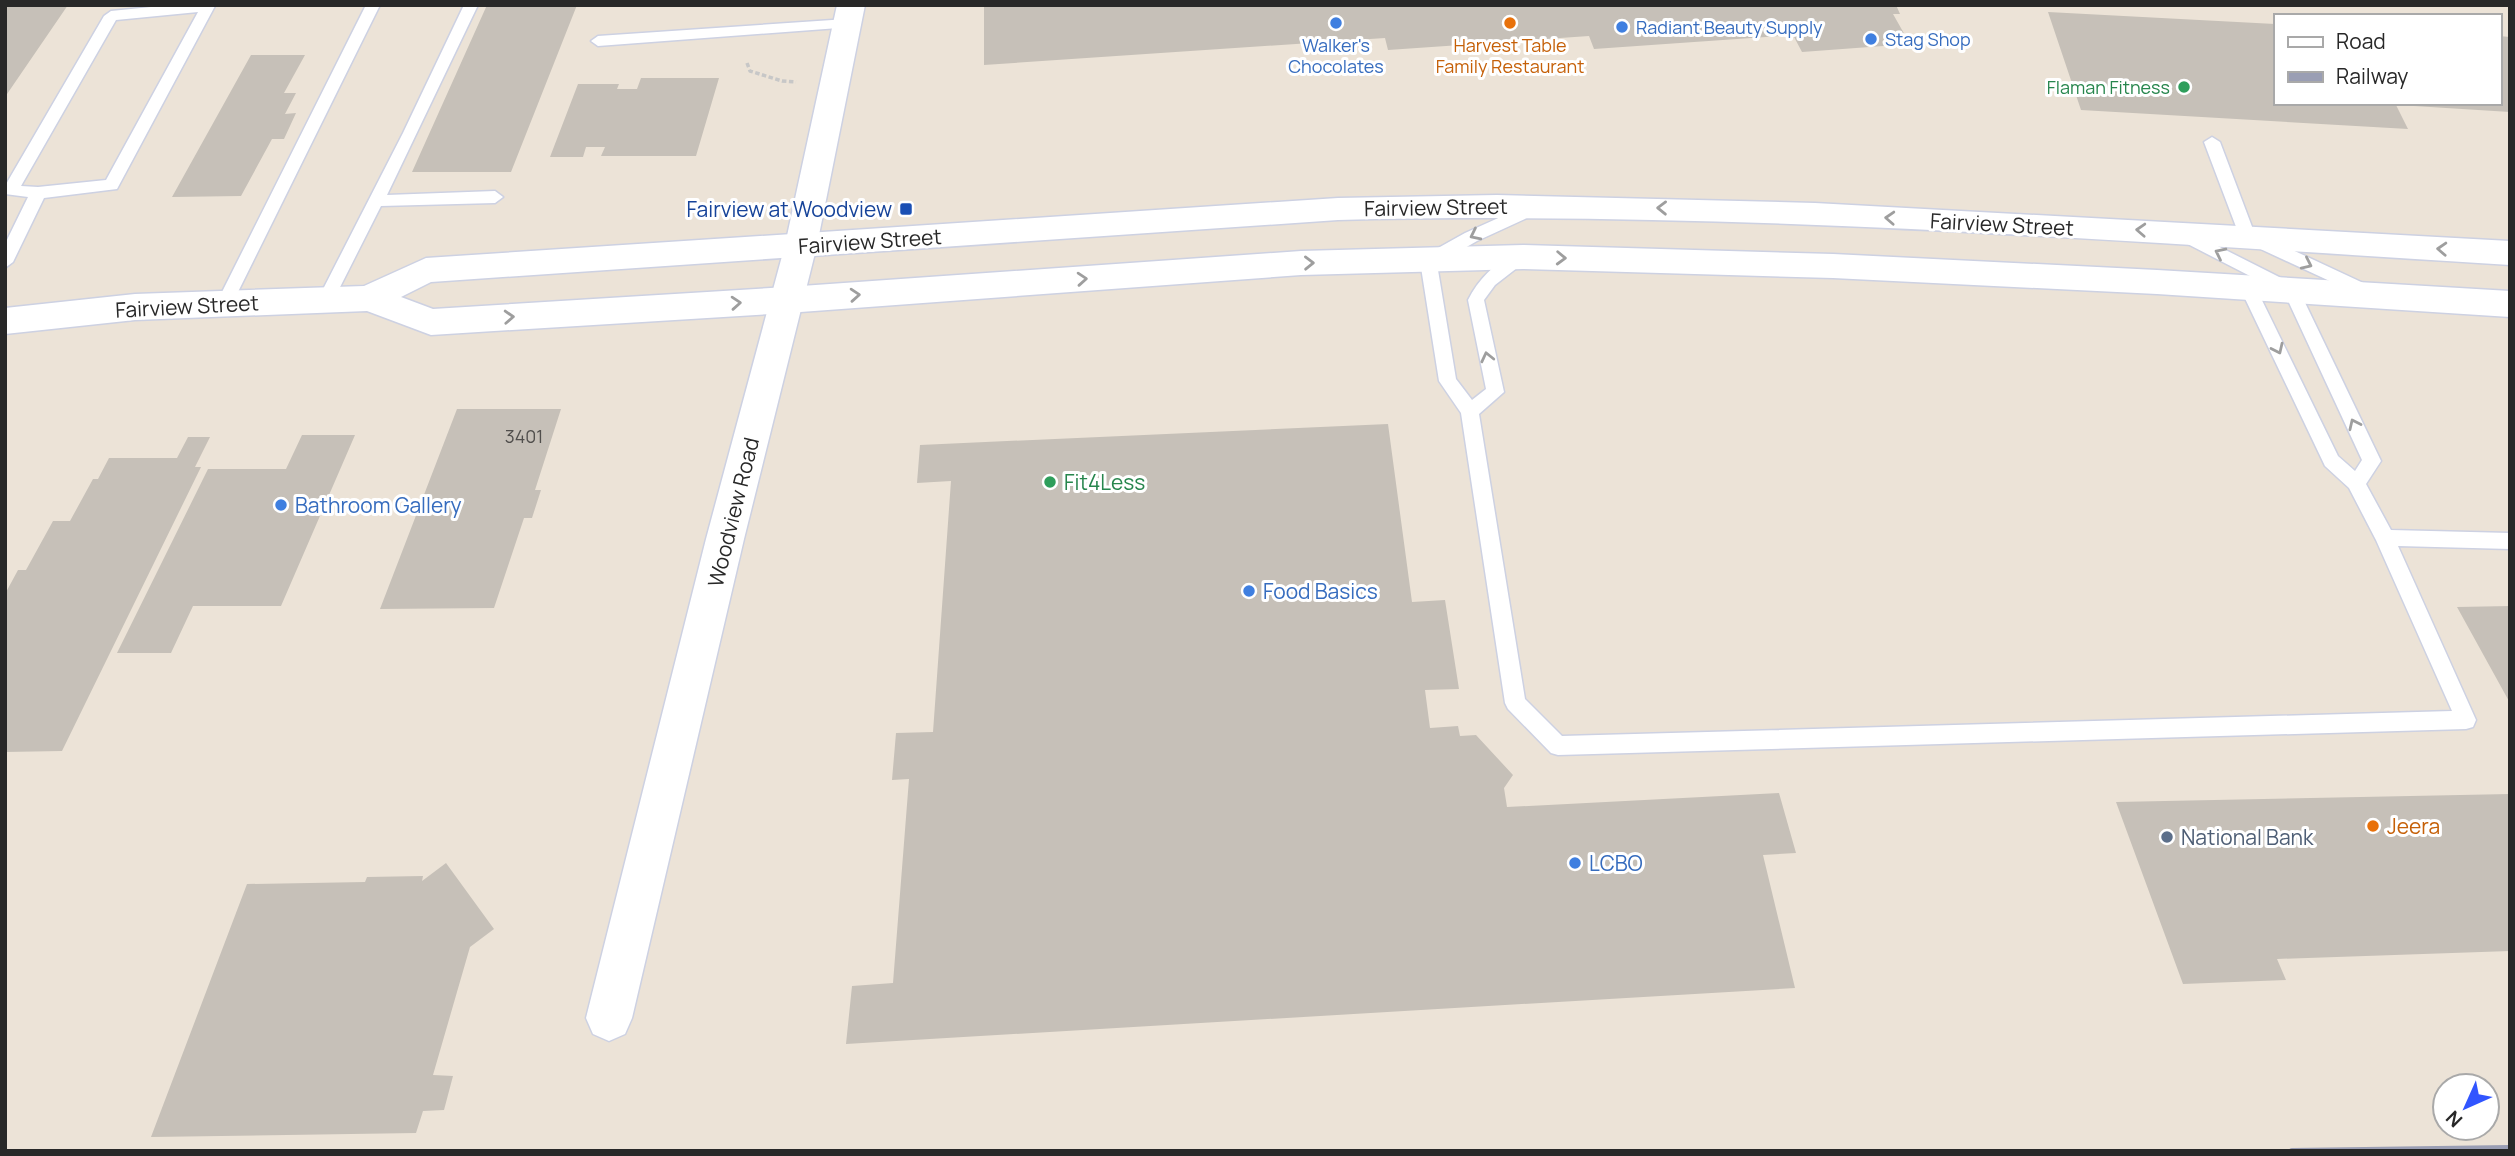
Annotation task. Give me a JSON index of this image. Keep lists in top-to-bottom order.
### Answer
{
  "streets": {
    "main road": ["Fairview Street", "Woodview Road"]
  },
  "crossings": [
    ["Fairview Street", "Woodview Road"]
  ],
  "places": {
    "other": [
      "Walker's Chocolates",
      "Harvest Table Family Restaurant",
      "Radiant Beauty Supply",
      "Stag Shop",
      "Flaman Fitness",
      "Fit4Less",
      "Bathroom Gallery",
      "Food Basics",
      "Jeera",
      "National Bank",
      "LCBO"
    ],
    "transit": ["Fairview at Woodview"]
  },
  "house_numbers": ["3401"],
  "legend": ["Road", "Railway"],
  "north": "bottom left"
}
